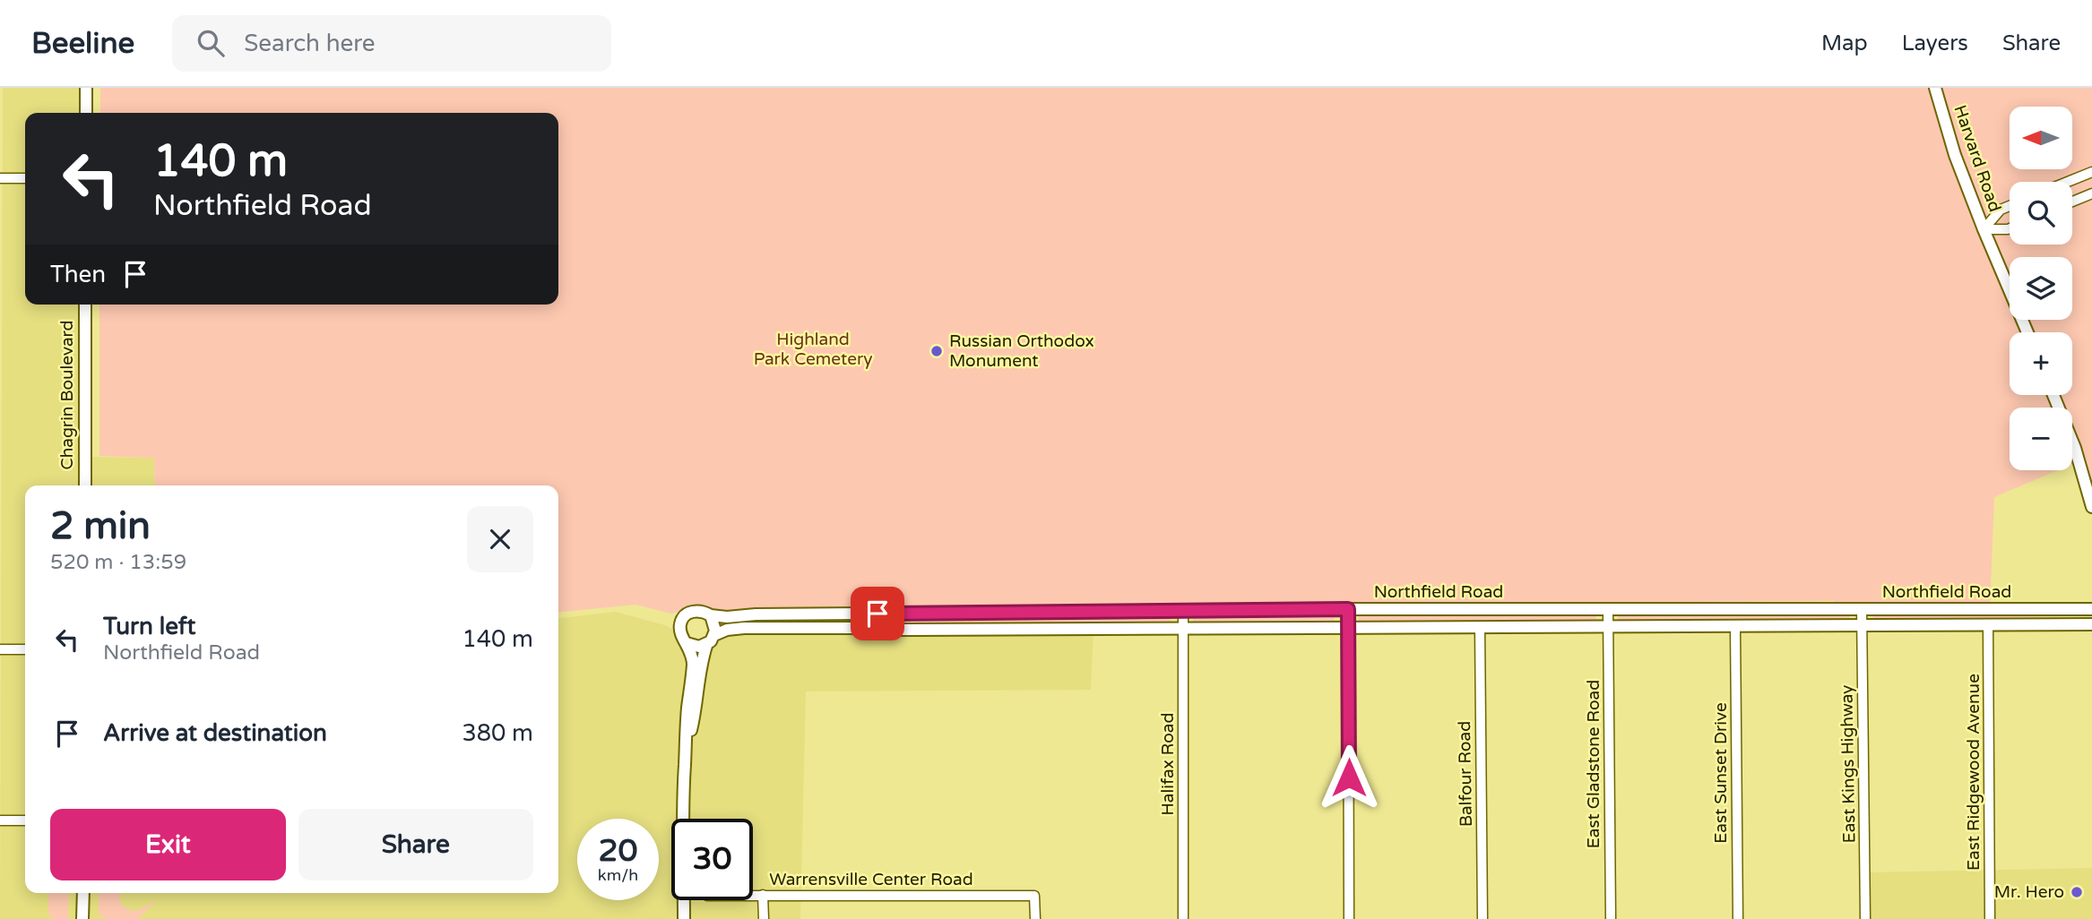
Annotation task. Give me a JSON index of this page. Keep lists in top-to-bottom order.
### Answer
{
  "streets": {
    "main road": ["Harvard Road", "Chagrin Boulevard", "Northfield Road"],
    "street": [
      "Halifax Road",
      "East Gladstone Road",
      "East Kings Highway",
      "East Ridgewood Avenue",
      "East Sunset Drive",
      "Balfour Road",
      "Warrensville Center Road"
    ]
  },
  "crossings": [
    ["Northfield Road", "Halifax Road"],
    ["Northfield Road", "East Gladstone Road"],
    ["Northfield Road", "East Kings Highway"],
    ["Northfield Road", "East Ridgewood Avenue"],
    ["Northfield Road", "East Sunset Drive"],
    ["Northfield Road", "Balfour Road"]
  ],
  "parks": ["Highland Park Cemetery"],
  "places": ["Russian Orthodox Monument", "Mr. Hero"],
  "north": "left",
  "page": {
    "header": "Beeline",
    "search": "Search here",
    "nav": ["Map", "Layers", "Share"],
    "map_buttons": ["+", "−"],
    "turn": ["140 m", "Northfield Road"],
    "then": "Then",
    "heading": ["2 min", "520 m · 13:59"],
    "list": [
      {
        "name": "Turn left",
        "note": "Northfield Road",
        "value": "140 m"
      },
      {
        "name": "Arrive at destination",
        "value": "380 m"
      }
    ],
    "buttons": ["Exit", "Share"],
    "speed": "20 km/h",
    "limit": "30"
  }
}
